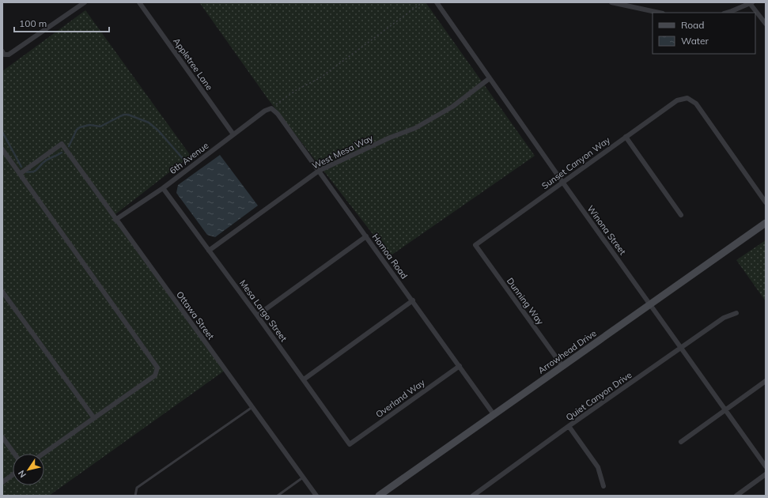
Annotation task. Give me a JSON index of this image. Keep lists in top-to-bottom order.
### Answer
{
  "streets": {
    "main road": ["Arrowhead Drive"],
    "street": [
      "Appletree Lane",
      "West Mesa Way",
      "6th Avenue",
      "Sunset Canyon Way",
      "Winona Street",
      "Homoa Road",
      "Dunning Way",
      "Mesa Largo Street",
      "Ottawa Street",
      "Quiet Canyon Drive",
      "Overland Way"
    ]
  },
  "crossings": [
    ["Appletree Lane", "6th Avenue"],
    ["West Mesa Way", "Winona Street"],
    ["West Mesa Way", "Homoa Road"],
    ["West Mesa Way", "Mesa Largo Street"],
    ["6th Avenue", "Homoa Road"],
    ["6th Avenue", "Mesa Largo Street"],
    ["6th Avenue", "Ottawa Street"],
    ["Sunset Canyon Way", "Winona Street"],
    ["Sunset Canyon Way", "Dunning Way"],
    ["Winona Street", "Arrowhead Drive"],
    ["Winona Street", "Quiet Canyon Drive"],
    ["Homoa Road", "Arrowhead Drive"],
    ["Homoa Road", "Overland Way"],
    ["Dunning Way", "Arrowhead Drive"],
    ["Mesa Largo Street", "Overland Way"]
  ],
  "legend": ["Road", "Water"],
  "scale_bar": "100 m",
  "north": "bottom left"
}
